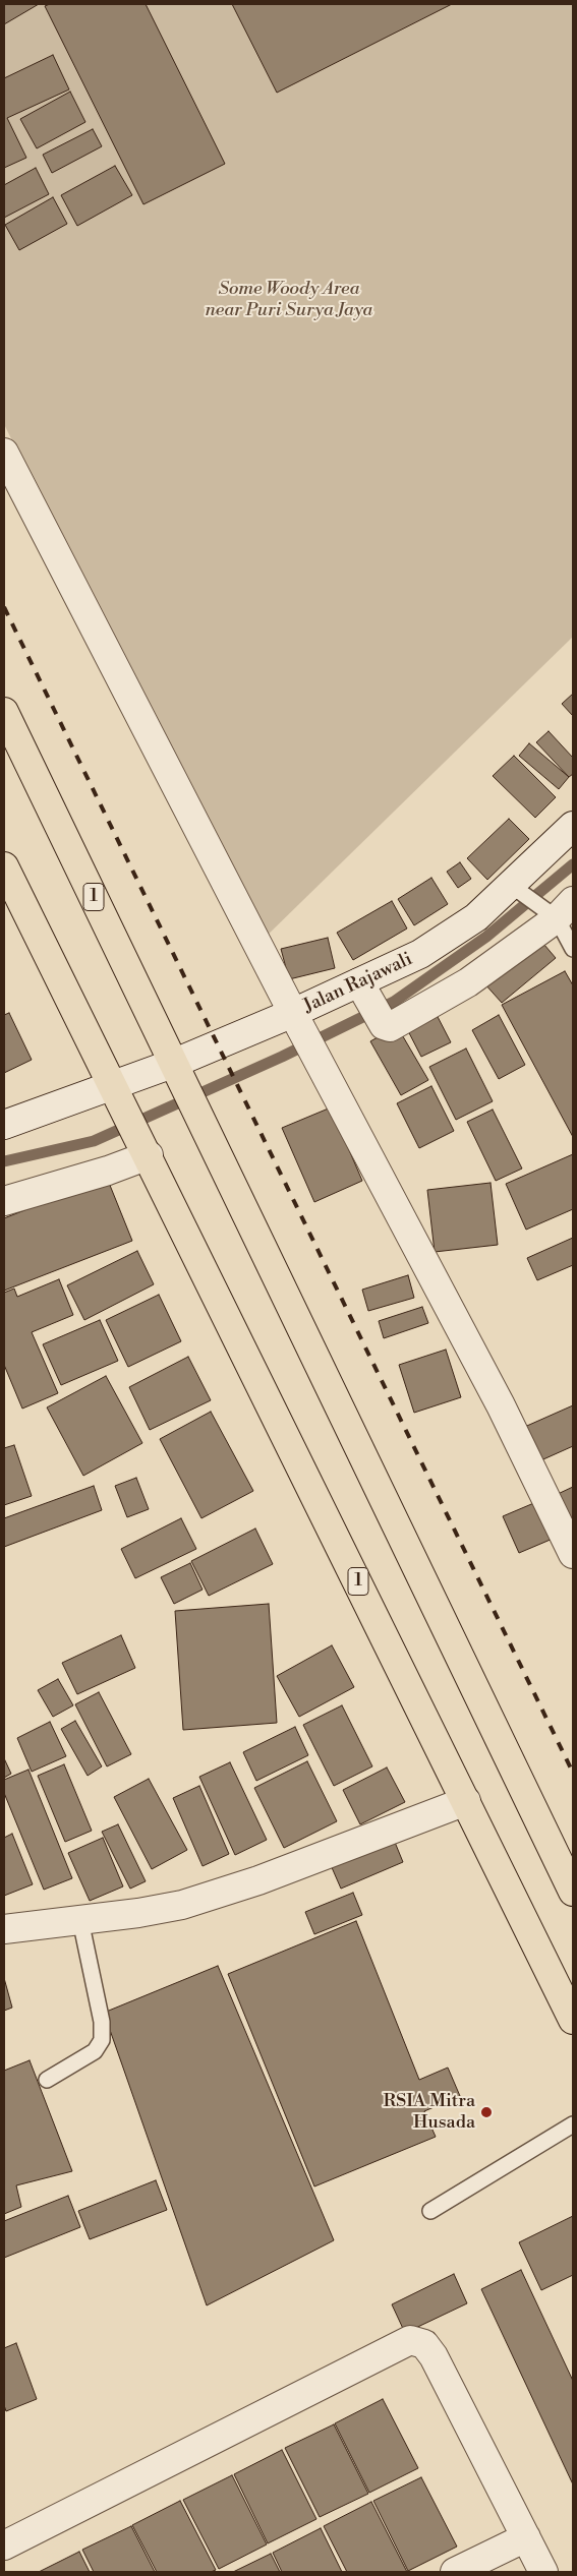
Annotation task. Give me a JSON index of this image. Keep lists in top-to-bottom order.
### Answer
{
  "streets": {
    "highway": ["1"],
    "street": ["Jalan Rajawali"]
  },
  "crossings": [
    ["1", "Jalan Rajawali"]
  ],
  "parks": ["Some Woody Area near Puri Surya Jaya"],
  "places": ["RSIA Mitra Husada"]
}
